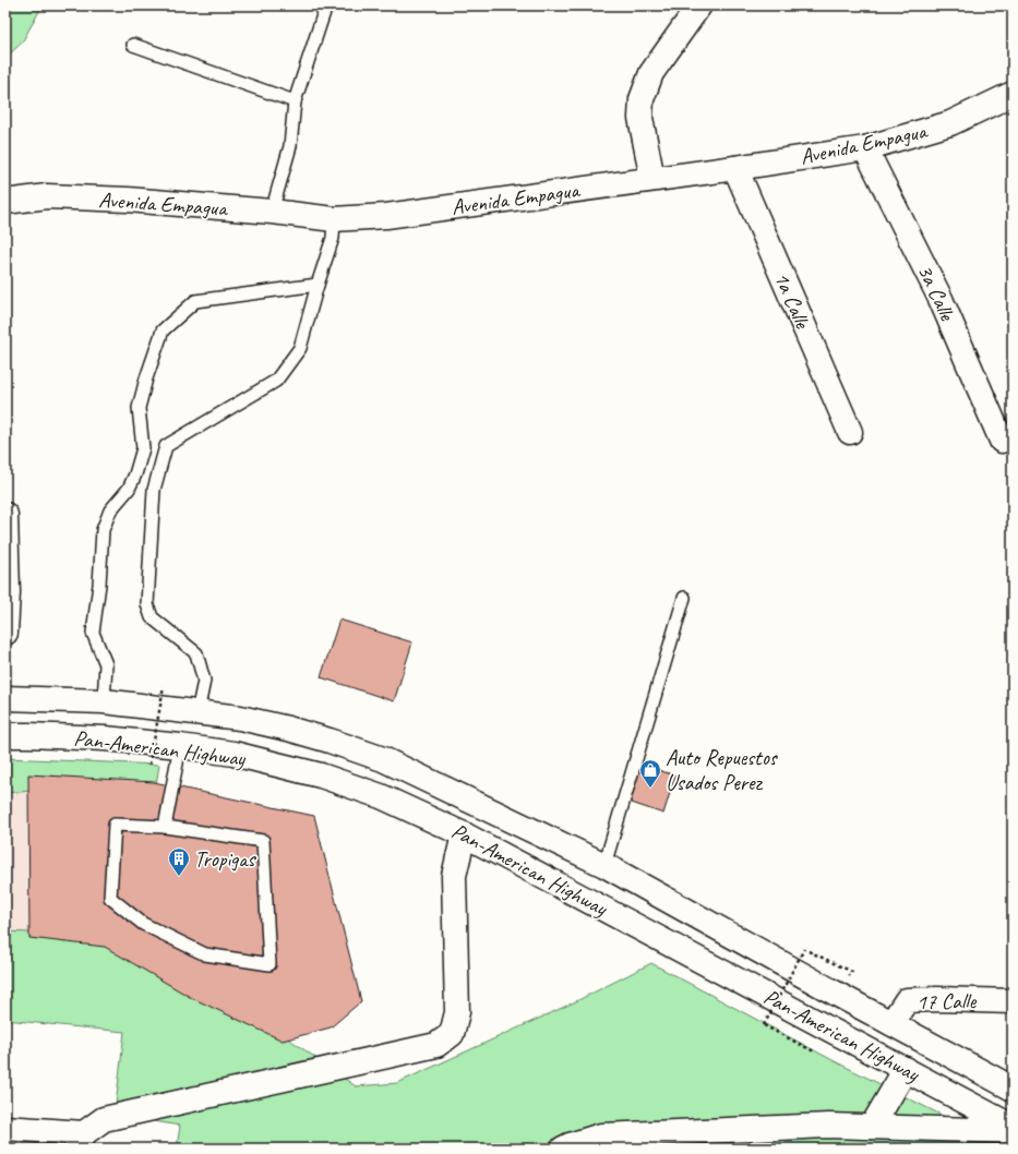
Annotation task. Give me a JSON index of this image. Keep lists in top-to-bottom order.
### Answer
{
  "streets": {
    "main road": [
      "Avenida Empagua",
      "3a Calle",
      "1a Calle",
      "Pan-American Highway",
      "17 Calle"
    ]
  },
  "crossings": [
    ["Avenida Empagua", "3a Calle"],
    ["Avenida Empagua", "1a Calle"],
    ["Pan-American Highway", "17 Calle"]
  ],
  "places": {
    "shop": ["Auto Repuestos Usados Perez"],
    "building": ["Tropigas"]
  }
}
